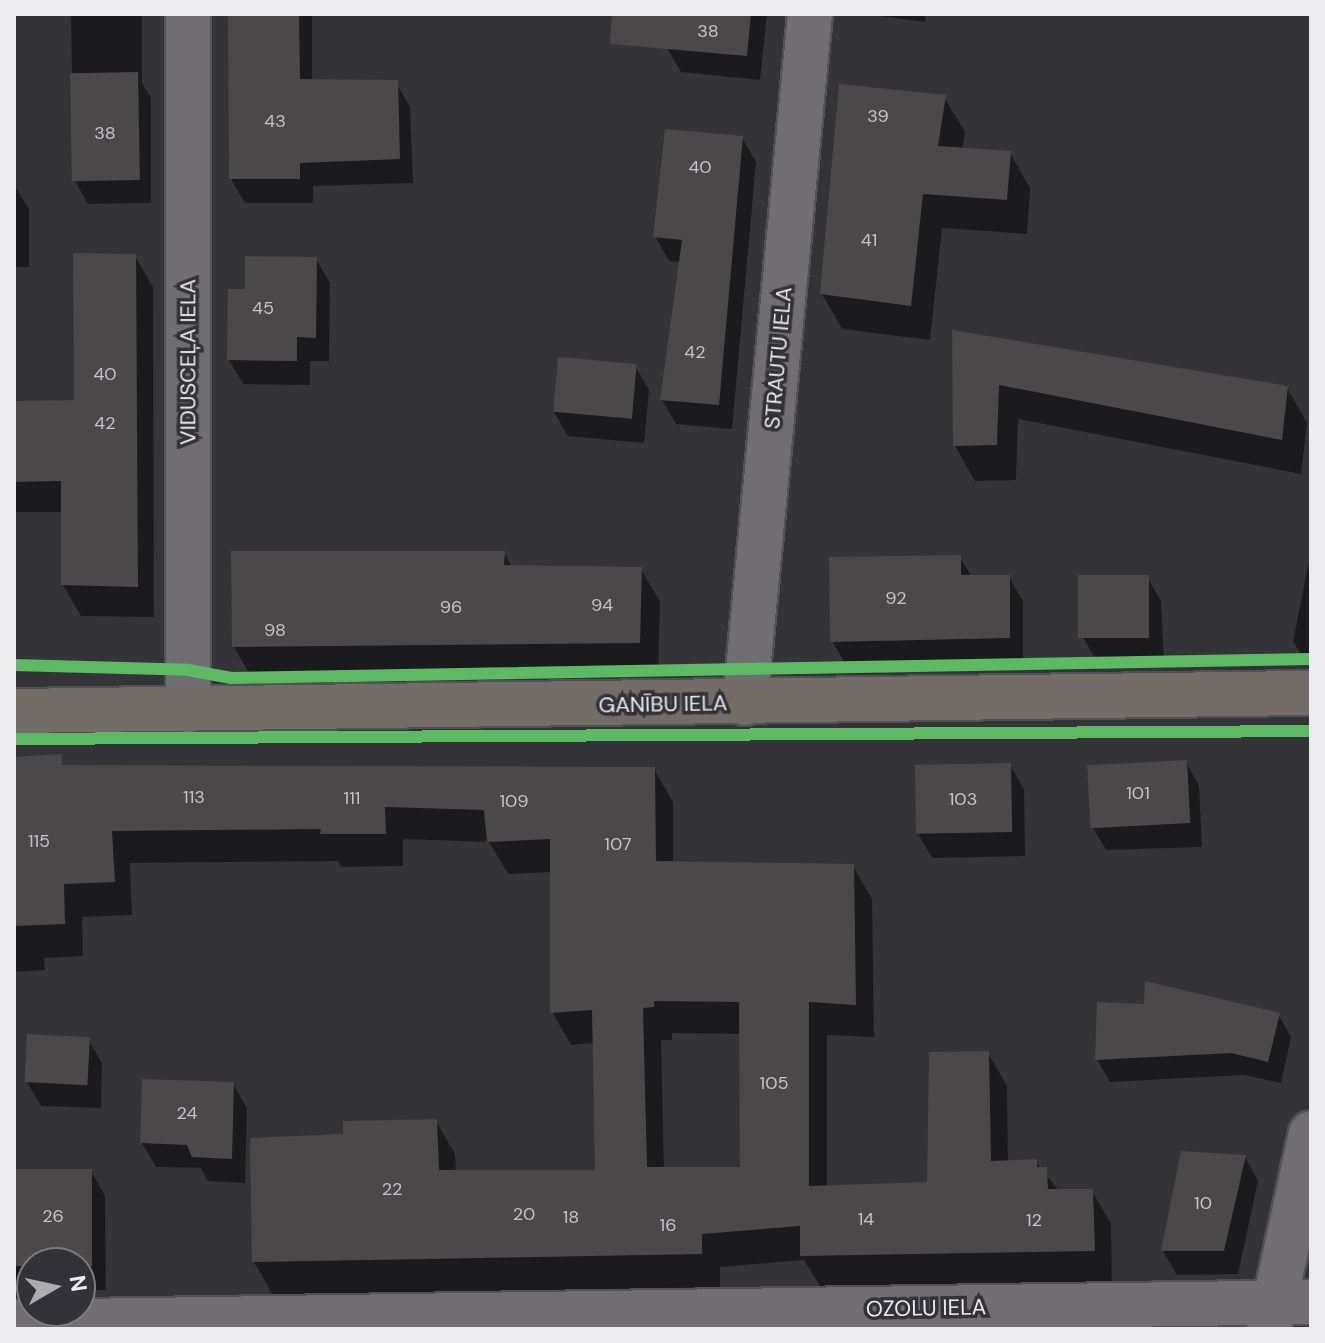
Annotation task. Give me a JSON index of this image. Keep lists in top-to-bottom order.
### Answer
{
  "streets": {
    "highway": ["GANĪBU IELA"],
    "street": ["STRAUTU IELA", "VIDUSCEĻA IELA", "OZOLU IELA"]
  },
  "crossings": [
    ["STRAUTU IELA", "GANĪBU IELA"],
    ["VIDUSCEĻA IELA", "GANĪBU IELA"]
  ],
  "house_numbers": [
    "38",
    "39",
    "43",
    "38",
    "40",
    "41",
    "45",
    "42",
    "40",
    "42",
    "92",
    "94",
    "96",
    "98",
    "101",
    "113",
    "111",
    "103",
    "109",
    "115",
    "107",
    "105",
    "24",
    "22",
    "10",
    "20",
    "26",
    "18",
    "14",
    "12",
    "16"
  ],
  "north": "right"
}
